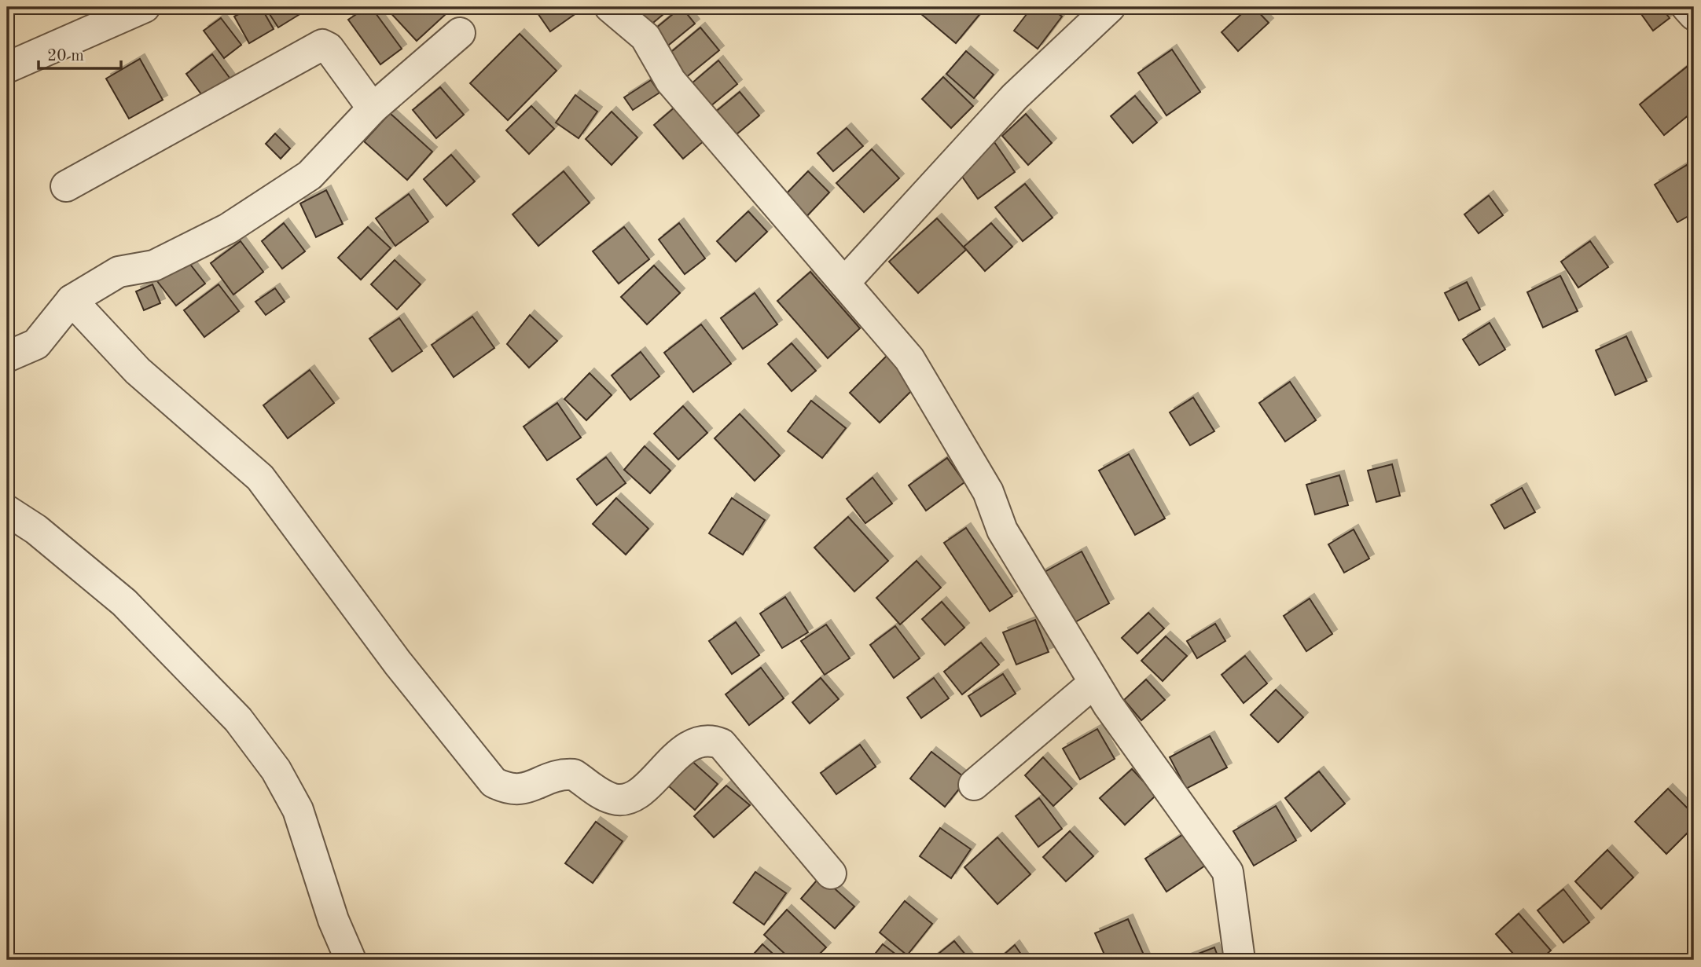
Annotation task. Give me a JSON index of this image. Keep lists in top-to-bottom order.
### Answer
{
  "scale_bar": "20 m"
}
